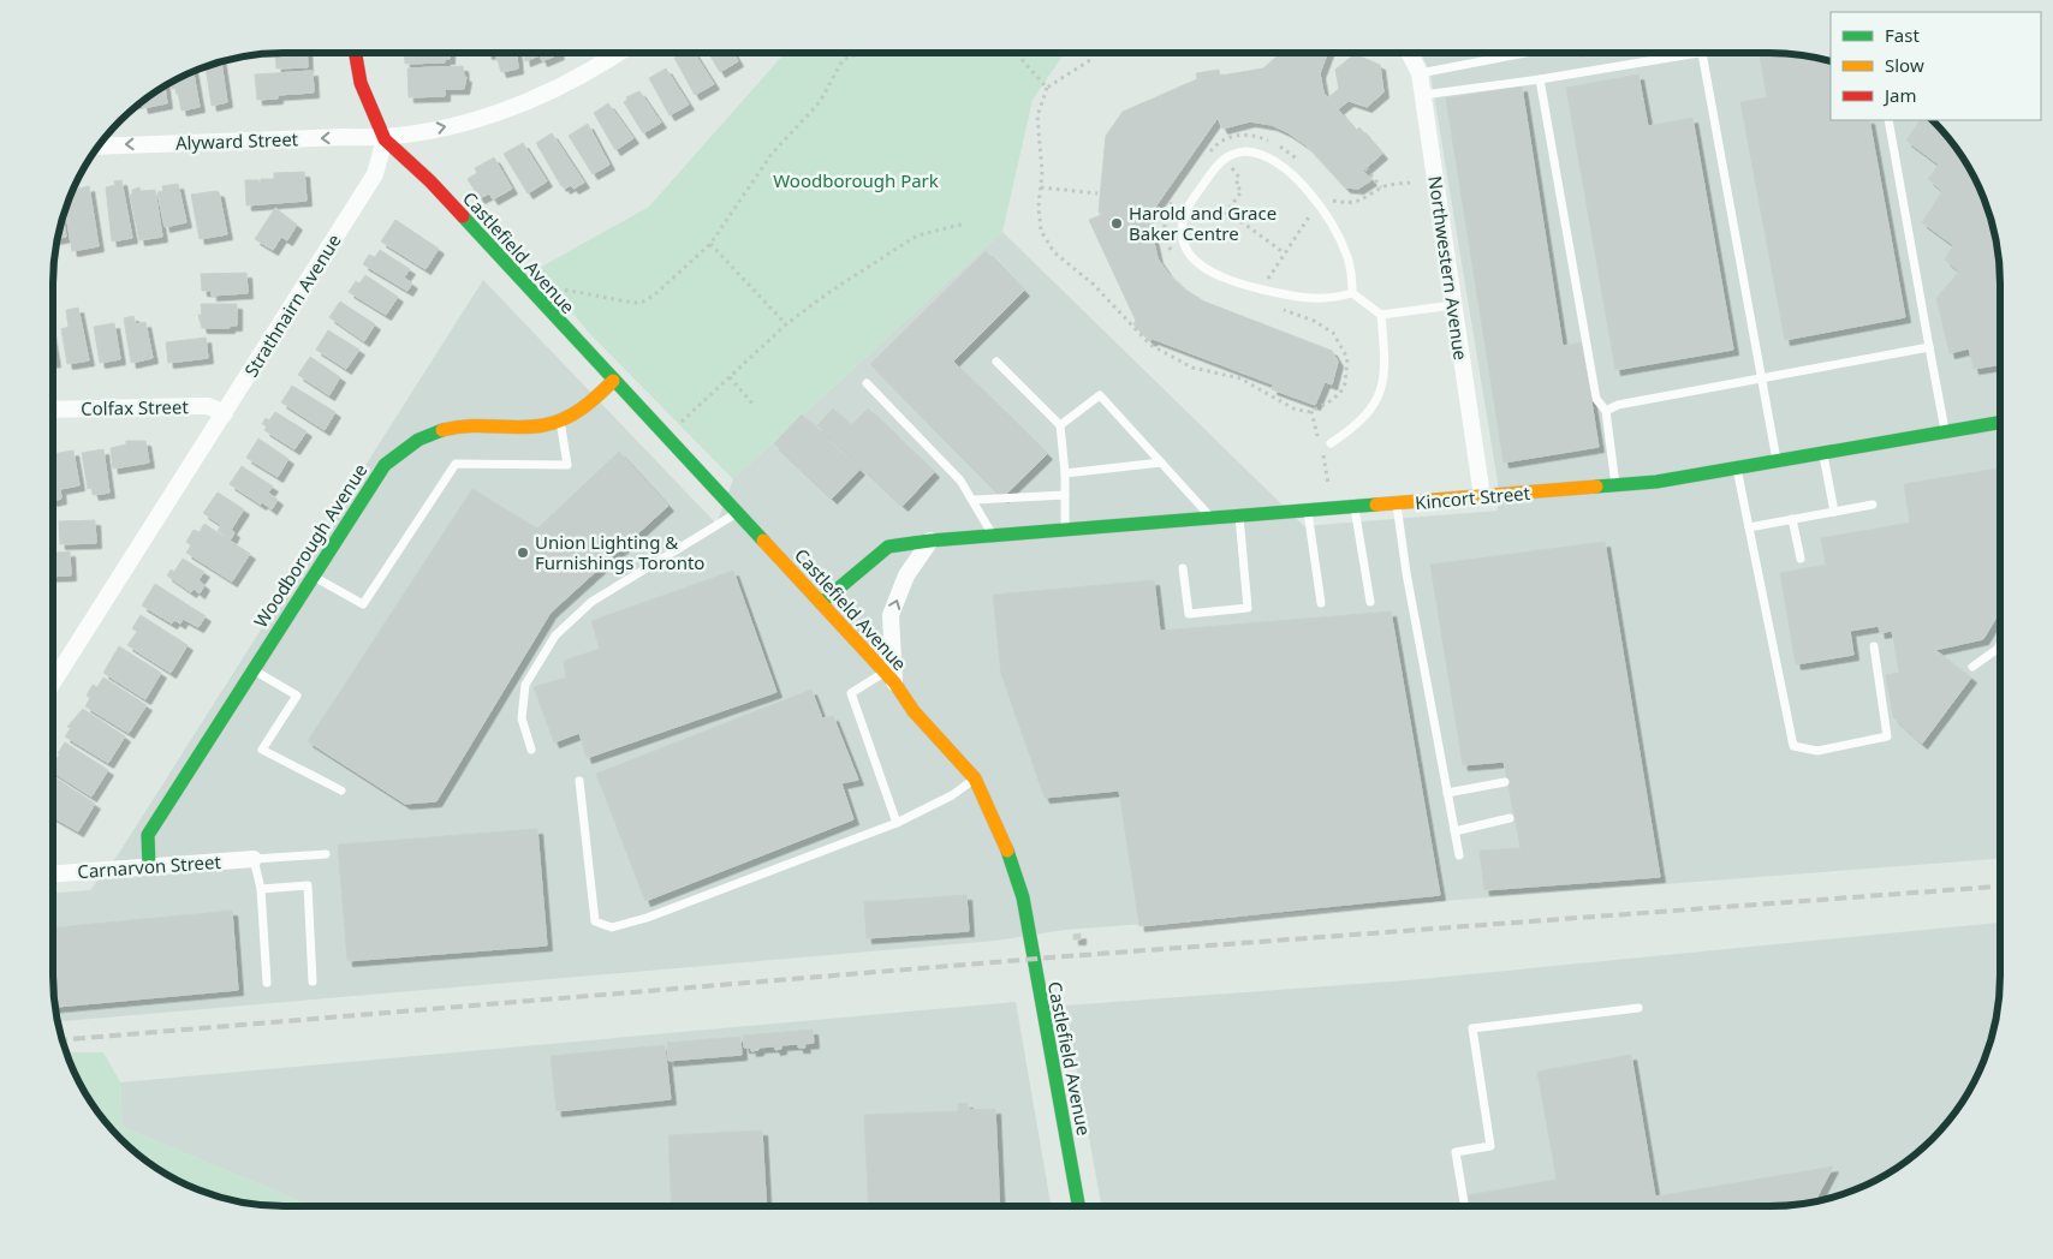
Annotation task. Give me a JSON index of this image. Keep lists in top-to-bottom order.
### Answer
{
  "streets": {
    "street": [
      "Alyward Street",
      "Castlefield Avenue",
      "Northwestern Avenue",
      "Strathnairn Avenue",
      "Colfax Street",
      "Kincort Street",
      "Woodborough Avenue",
      "Carnarvon Street"
    ]
  },
  "crossings": [
    ["Alyward Street", "Castlefield Avenue"],
    ["Alyward Street", "Strathnairn Avenue"],
    ["Castlefield Avenue", "Strathnairn Avenue"],
    ["Castlefield Avenue", "Kincort Street"],
    ["Castlefield Avenue", "Woodborough Avenue"],
    ["Northwestern Avenue", "Kincort Street"],
    ["Strathnairn Avenue", "Colfax Street"],
    ["Woodborough Avenue", "Carnarvon Street"]
  ],
  "one_way": ["Alyward Street"],
  "parks": ["Woodborough Park"],
  "places": ["Harold and Grace Baker Centre", "Union Lighting & Furnishings Toronto"],
  "legend": ["Fast", "Slow", "Jam"]
}
